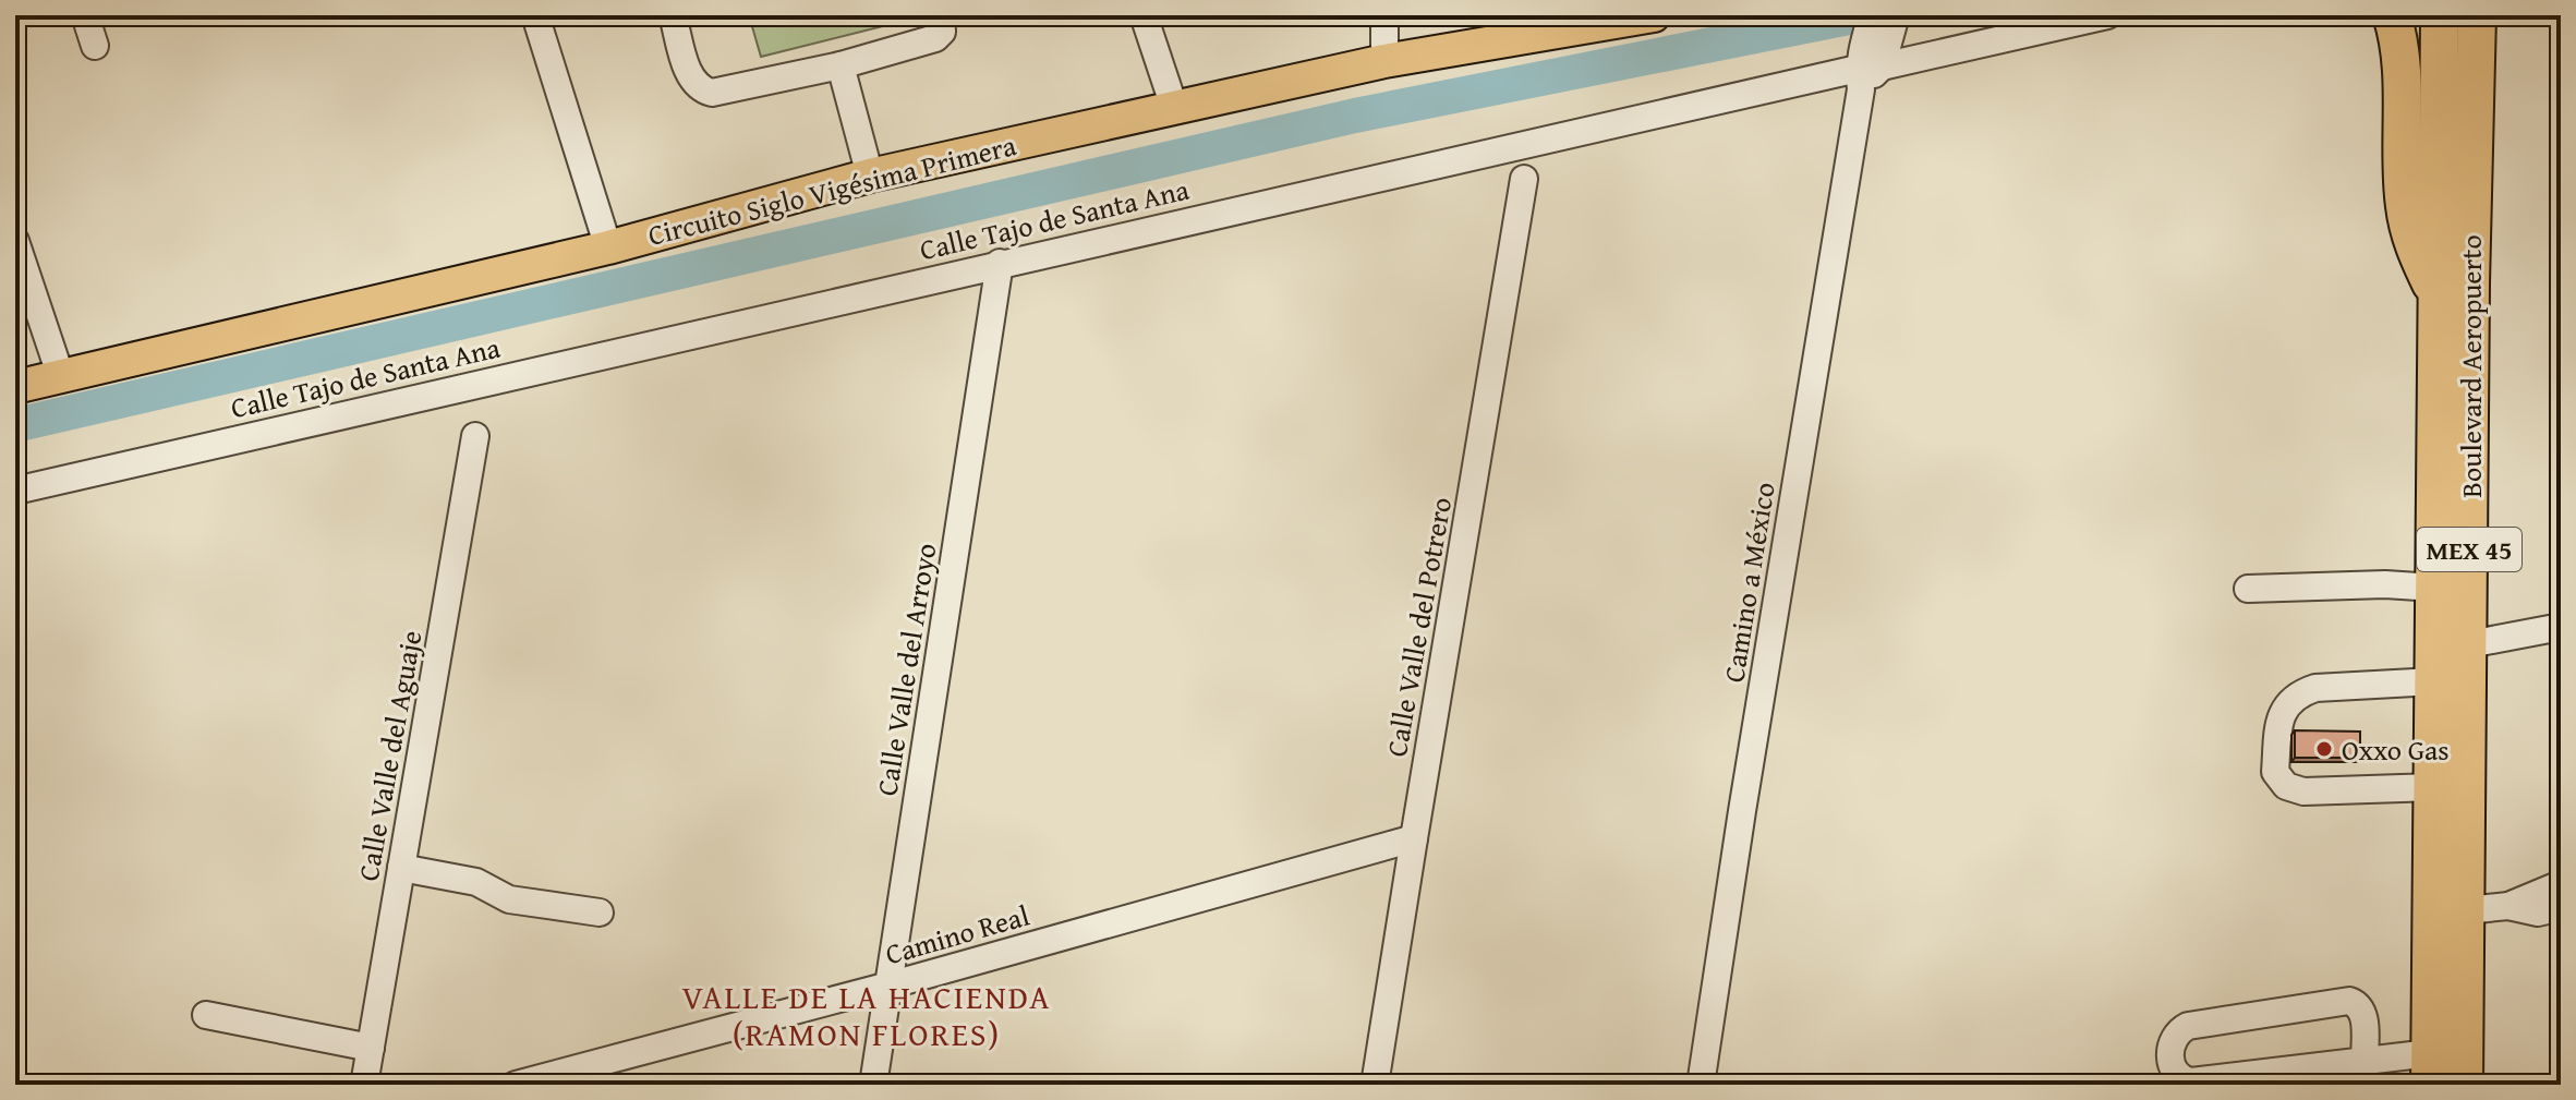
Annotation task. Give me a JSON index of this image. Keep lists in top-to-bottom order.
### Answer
{
  "streets": {
    "highway": ["Boulevard Aeropuerto", "MEX 45"],
    "main road": ["Circuito Siglo Vigésima Primera"],
    "street": [
      "Calle Tajo de Santa Ana",
      "Camino a México",
      "Calle Valle del Potrero",
      "Calle Valle del Arroyo",
      "Calle Valle del Aguaje",
      "Camino Real"
    ]
  },
  "crossings": [
    ["Calle Tajo de Santa Ana", "Camino a México"],
    ["Calle Tajo de Santa Ana", "Calle Valle del Arroyo"],
    ["Calle Valle del Potrero", "Camino Real"],
    ["Calle Valle del Arroyo", "Camino Real"]
  ],
  "districts": ["VALLE DE LA HACIENDA (RAMON FLORES)"],
  "places": ["Oxxo Gas"]
}
